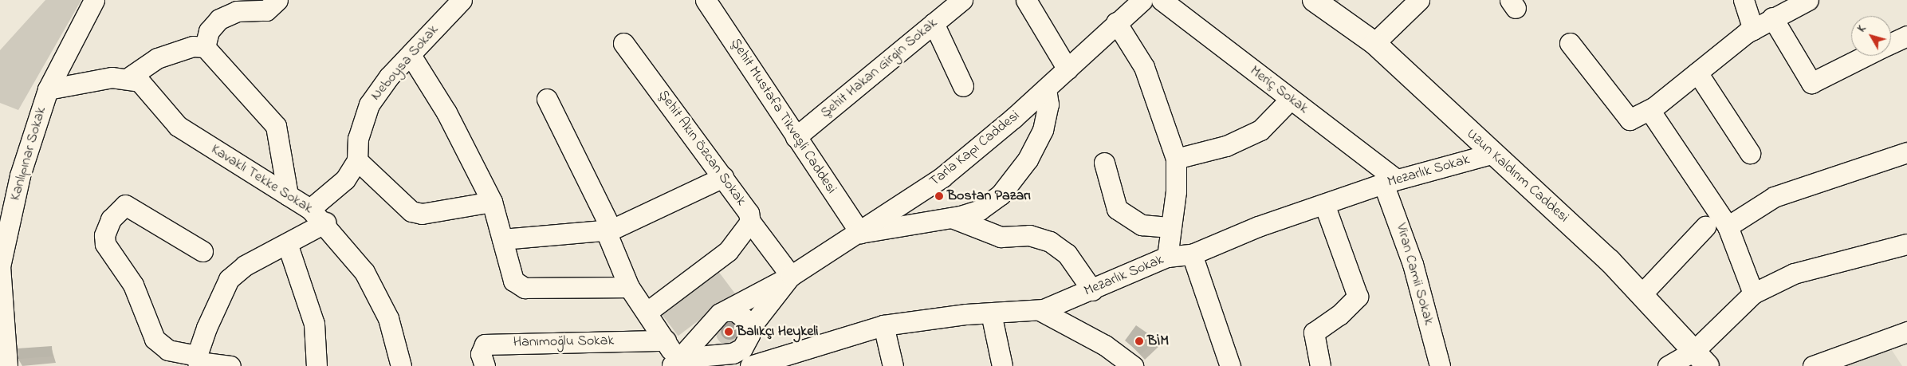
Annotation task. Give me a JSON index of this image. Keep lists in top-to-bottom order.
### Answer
{
  "streets": {
    "main road": ["Uzun Kaldırım Caddesi"],
    "street": [
      "Neboysa Sokak",
      "Şehit Hakan Girgin Sokak",
      "Meriç Sokak",
      "Şehit Mustafa Tikveşli Caddesi",
      "Şehit Akın Özcan Sokak",
      "Tarla Kapı Caddesi",
      "Kanlıpınar Sokak",
      "Mezarlık Sokak",
      "Kavaklı Tekke Sokak",
      "Viran Camii Sokak",
      "Hanımoğlu Sokak"
    ]
  },
  "crossings": [
    ["Neboysa Sokak", "Kavaklı Tekke Sokak"],
    ["Şehit Hakan Girgin Sokak", "Şehit Mustafa Tikveşli Caddesi"],
    ["Meriç Sokak", "Mezarlık Sokak"],
    ["Meriç Sokak", "Viran Camii Sokak"],
    ["Şehit Mustafa Tikveşli Caddesi", "Tarla Kapı Caddesi"],
    ["Tarla Kapı Caddesi", "Mezarlık Sokak"],
    ["Mezarlık Sokak", "Uzun Kaldırım Caddesi"],
    ["Mezarlık Sokak", "Viran Camii Sokak"]
  ],
  "places": ["Bostan Pazarı", "Balıkçı Heykeli", "BİM"],
  "north": "top left"
}
